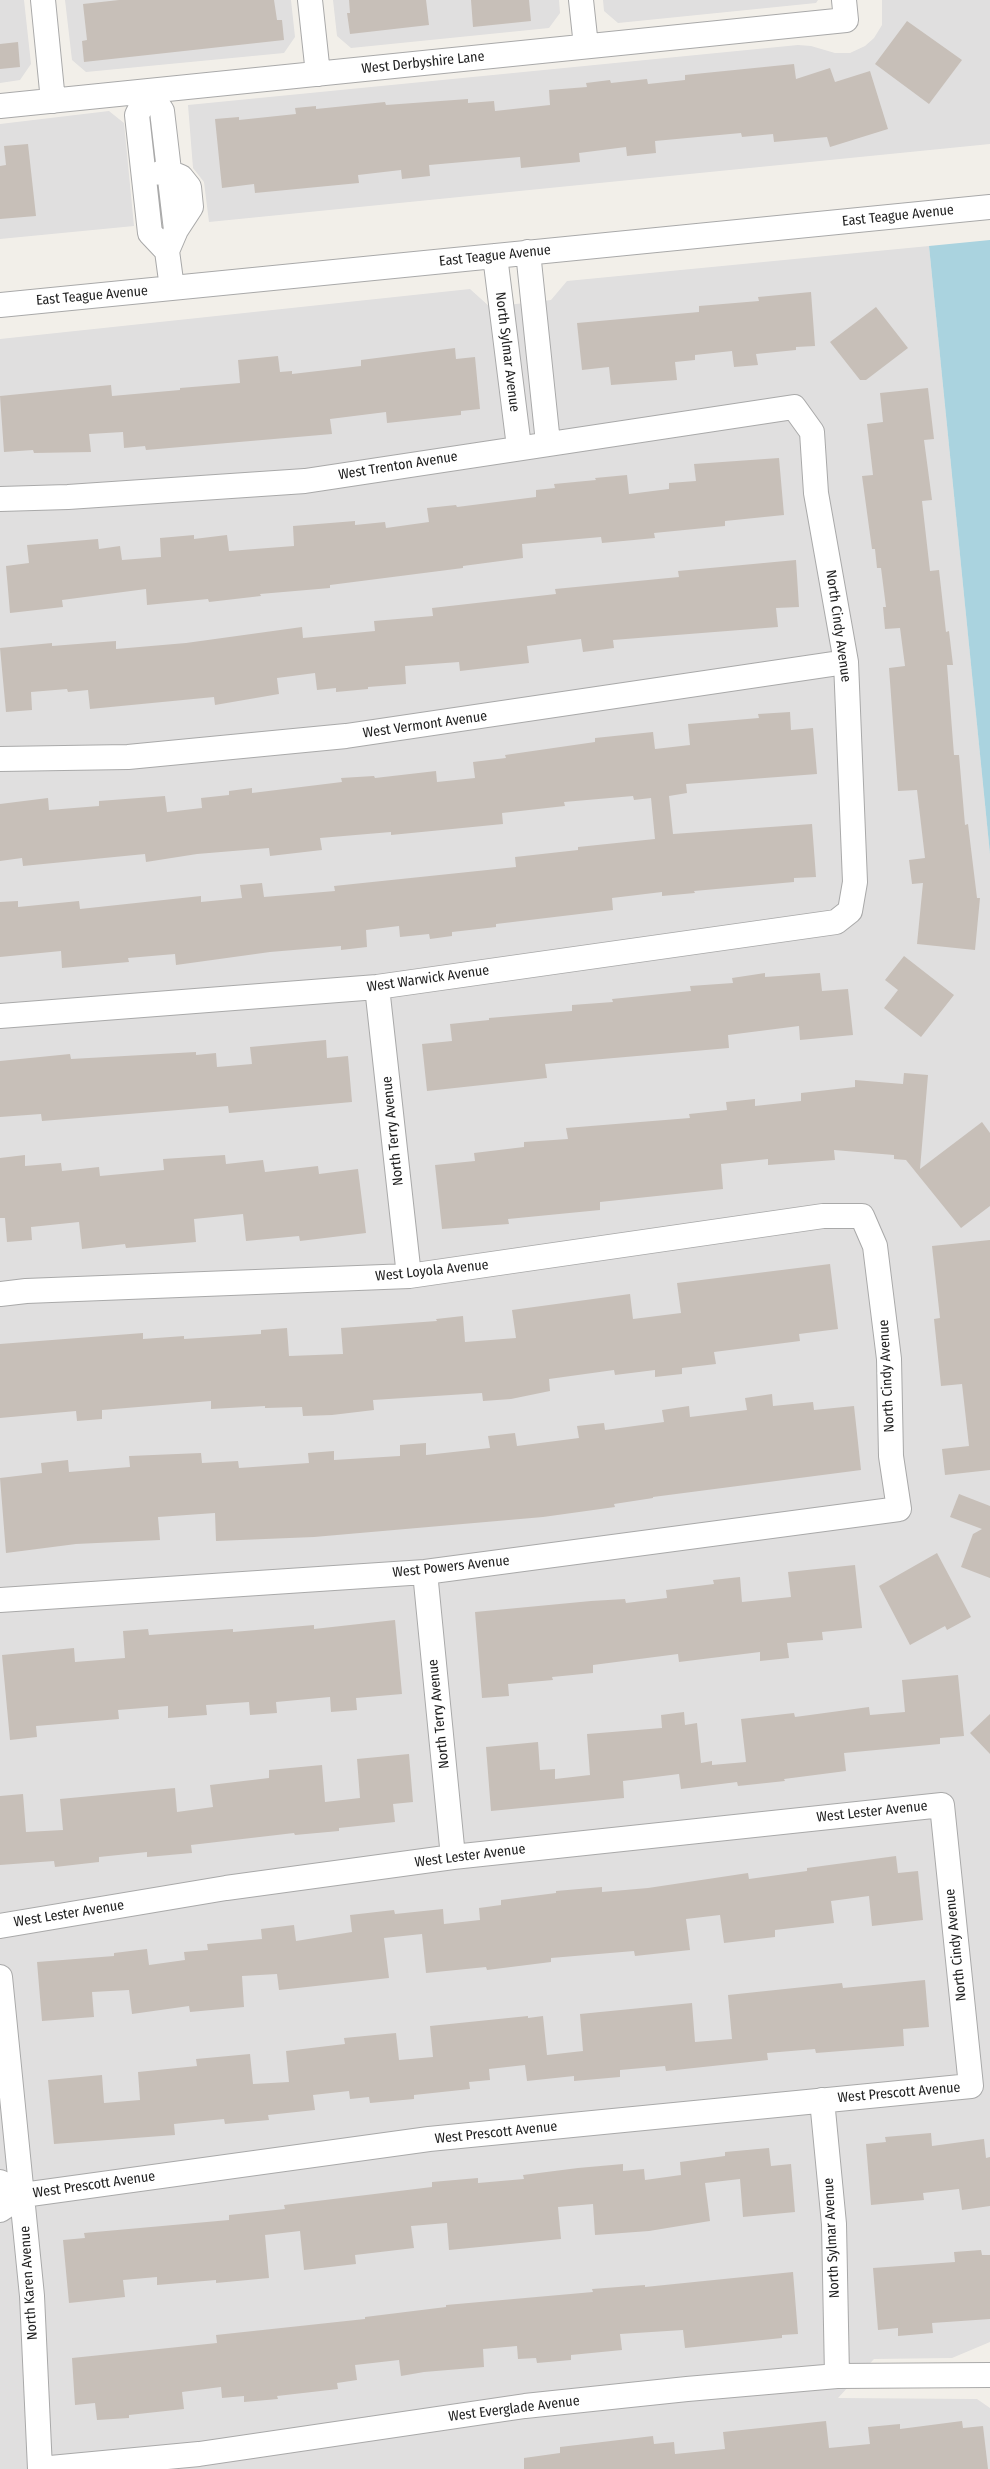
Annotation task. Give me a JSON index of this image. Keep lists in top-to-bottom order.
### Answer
{
  "streets": {
    "street": [
      "West Derbyshire Lane",
      "East Teague Avenue",
      "North Sylmar Avenue",
      "West Trenton Avenue",
      "North Cindy Avenue",
      "West Vermont Avenue",
      "West Warwick Avenue",
      "North Terry Avenue",
      "West Loyola Avenue",
      "West Powers Avenue",
      "West Lester Avenue",
      "West Prescott Avenue",
      "North Karen Avenue",
      "West Everglade Avenue"
    ]
  },
  "crossings": [
    ["East Teague Avenue", "North Sylmar Avenue"],
    ["North Sylmar Avenue", "West Trenton Avenue"],
    ["North Sylmar Avenue", "West Prescott Avenue"],
    ["North Sylmar Avenue", "West Everglade Avenue"],
    ["West Trenton Avenue", "North Cindy Avenue"],
    ["North Cindy Avenue", "West Vermont Avenue"],
    ["North Cindy Avenue", "West Warwick Avenue"],
    ["North Cindy Avenue", "West Loyola Avenue"],
    ["North Cindy Avenue", "West Powers Avenue"],
    ["North Cindy Avenue", "West Lester Avenue"],
    ["North Cindy Avenue", "West Prescott Avenue"],
    ["West Warwick Avenue", "North Terry Avenue"],
    ["North Terry Avenue", "West Loyola Avenue"],
    ["North Terry Avenue", "West Powers Avenue"],
    ["North Terry Avenue", "West Lester Avenue"],
    ["West Prescott Avenue", "North Karen Avenue"],
    ["North Karen Avenue", "West Everglade Avenue"]
  ]
}
